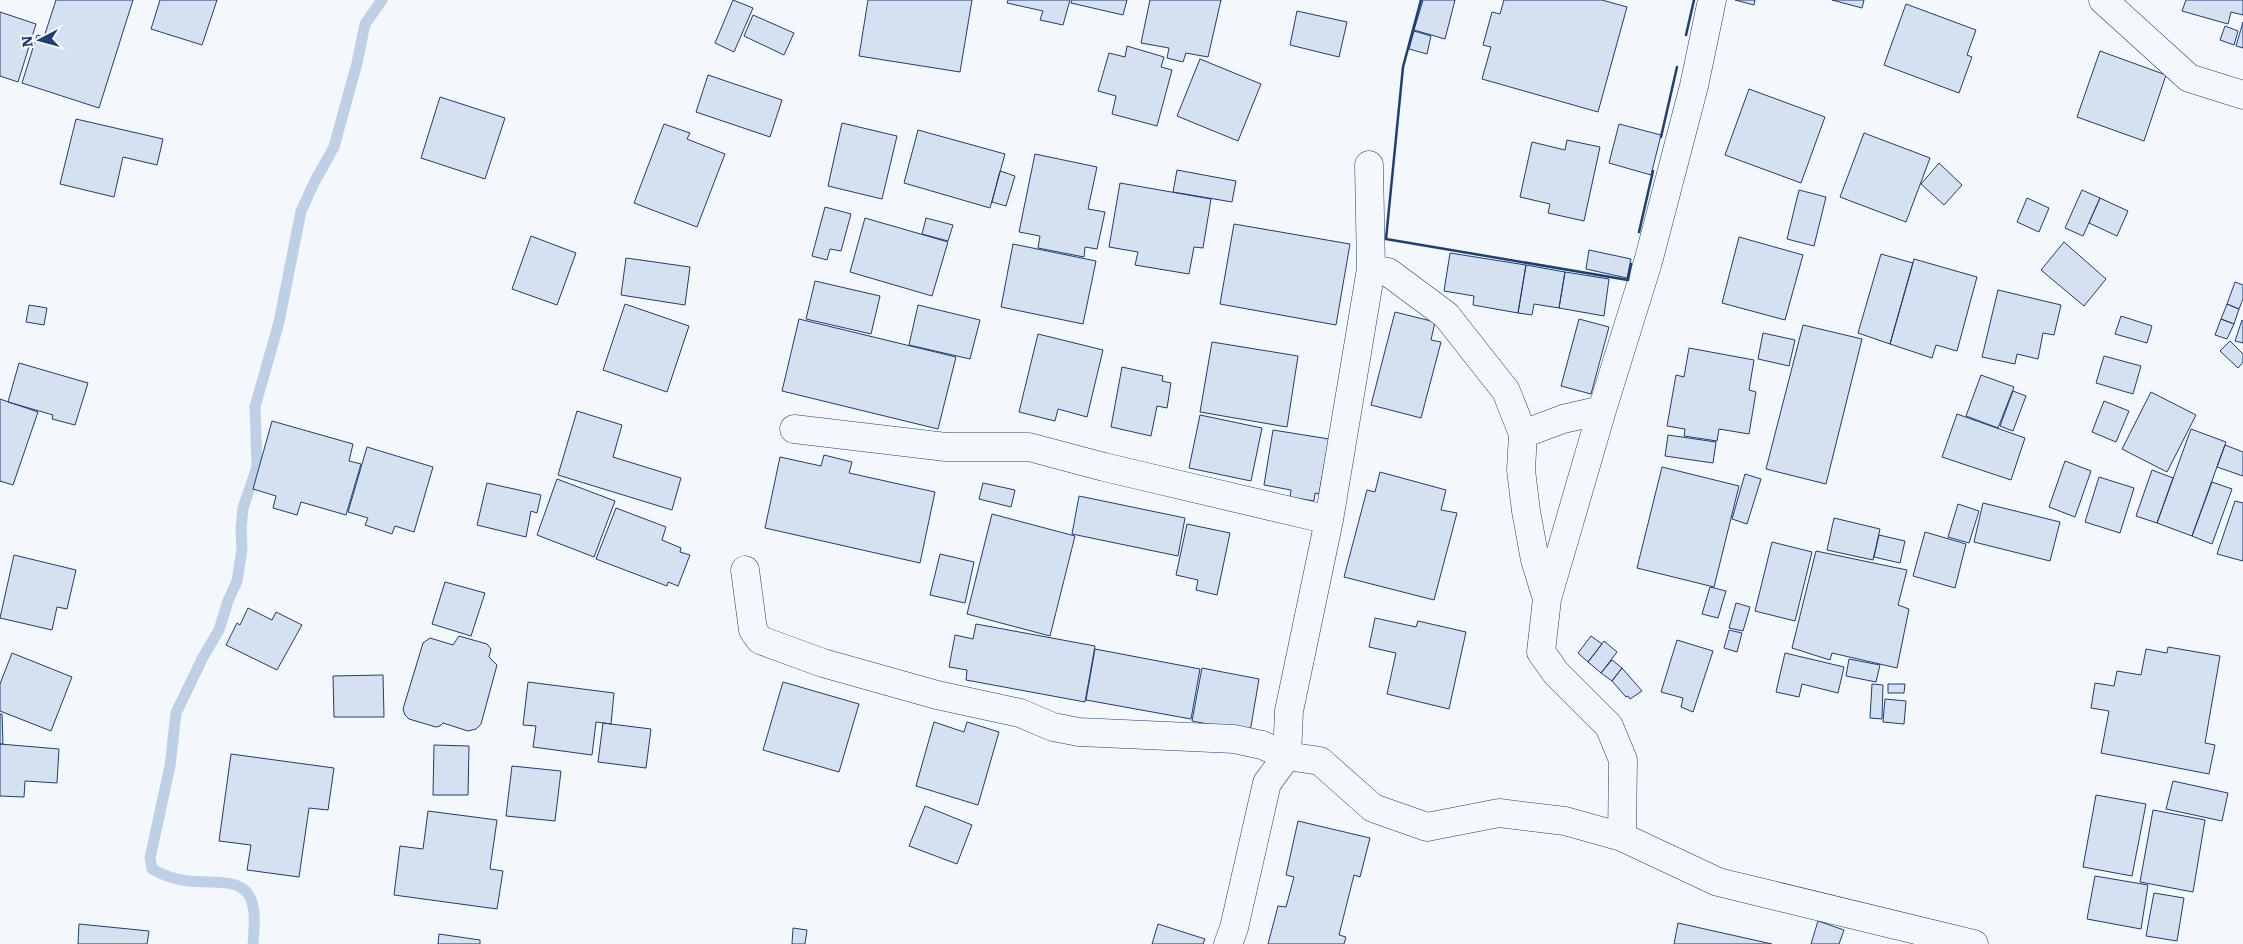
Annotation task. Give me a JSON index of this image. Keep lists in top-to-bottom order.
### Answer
{
  "north": "left"
}
